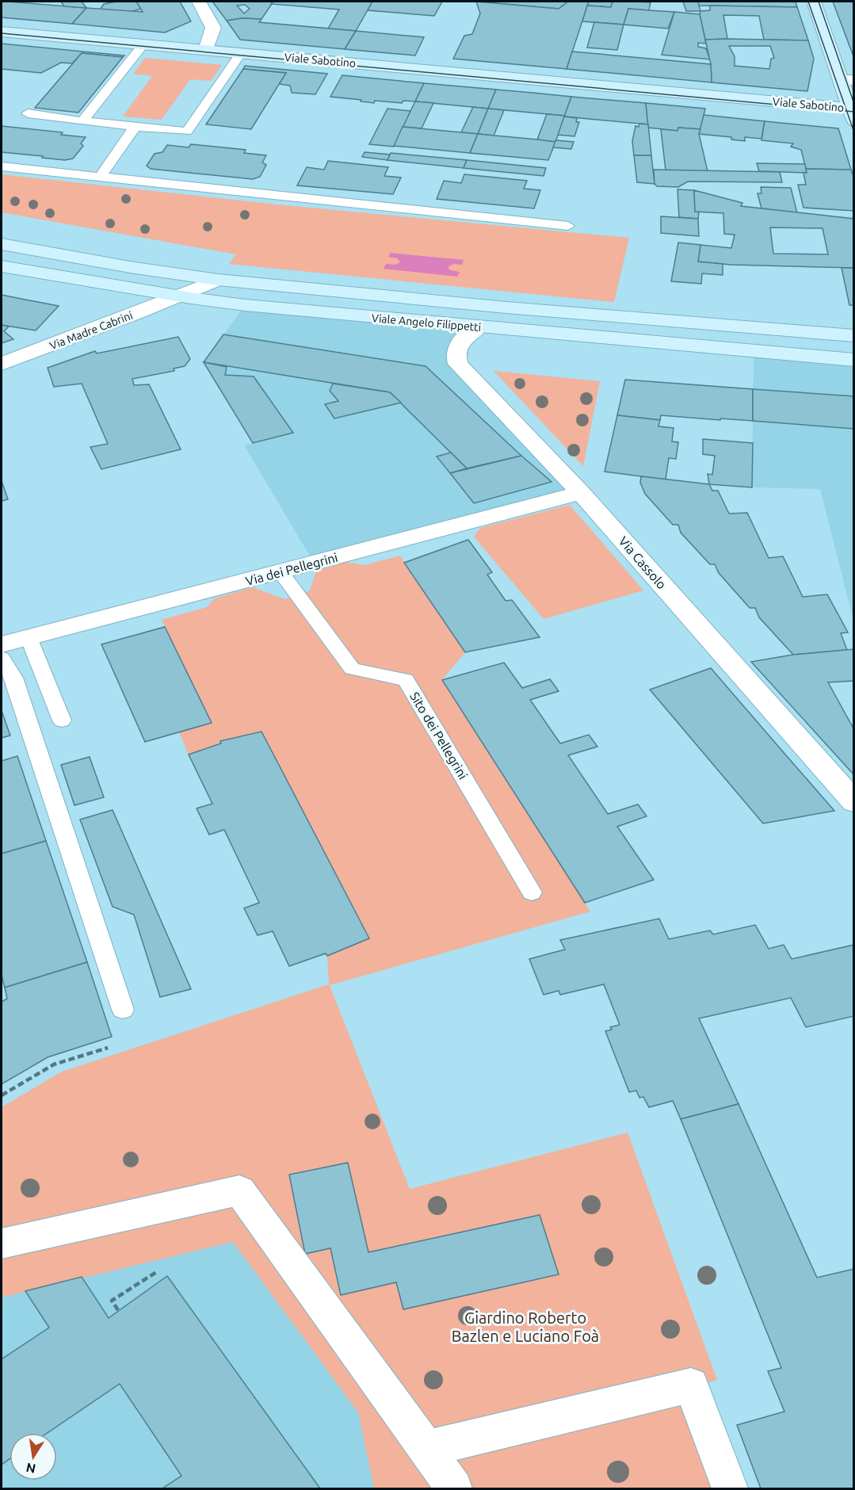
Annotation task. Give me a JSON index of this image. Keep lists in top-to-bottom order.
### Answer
{
  "streets": {
    "main road": ["Viale Sabotino", "Viale Angelo Filippetti"],
    "street": ["Via Madre Cabrini", "Via Cassolo", "Via dei Pellegrini"],
    "lane": ["Sito dei Pellegrini"]
  },
  "crossings": [
    ["Viale Angelo Filippetti", "Via Madre Cabrini"],
    ["Viale Angelo Filippetti", "Via Cassolo"],
    ["Via Cassolo", "Via dei Pellegrini"],
    ["Via dei Pellegrini", "Sito dei Pellegrini"]
  ],
  "parks": ["Giardino Roberto Bazlen e Luciano Foà"],
  "north": "bottom"
}
